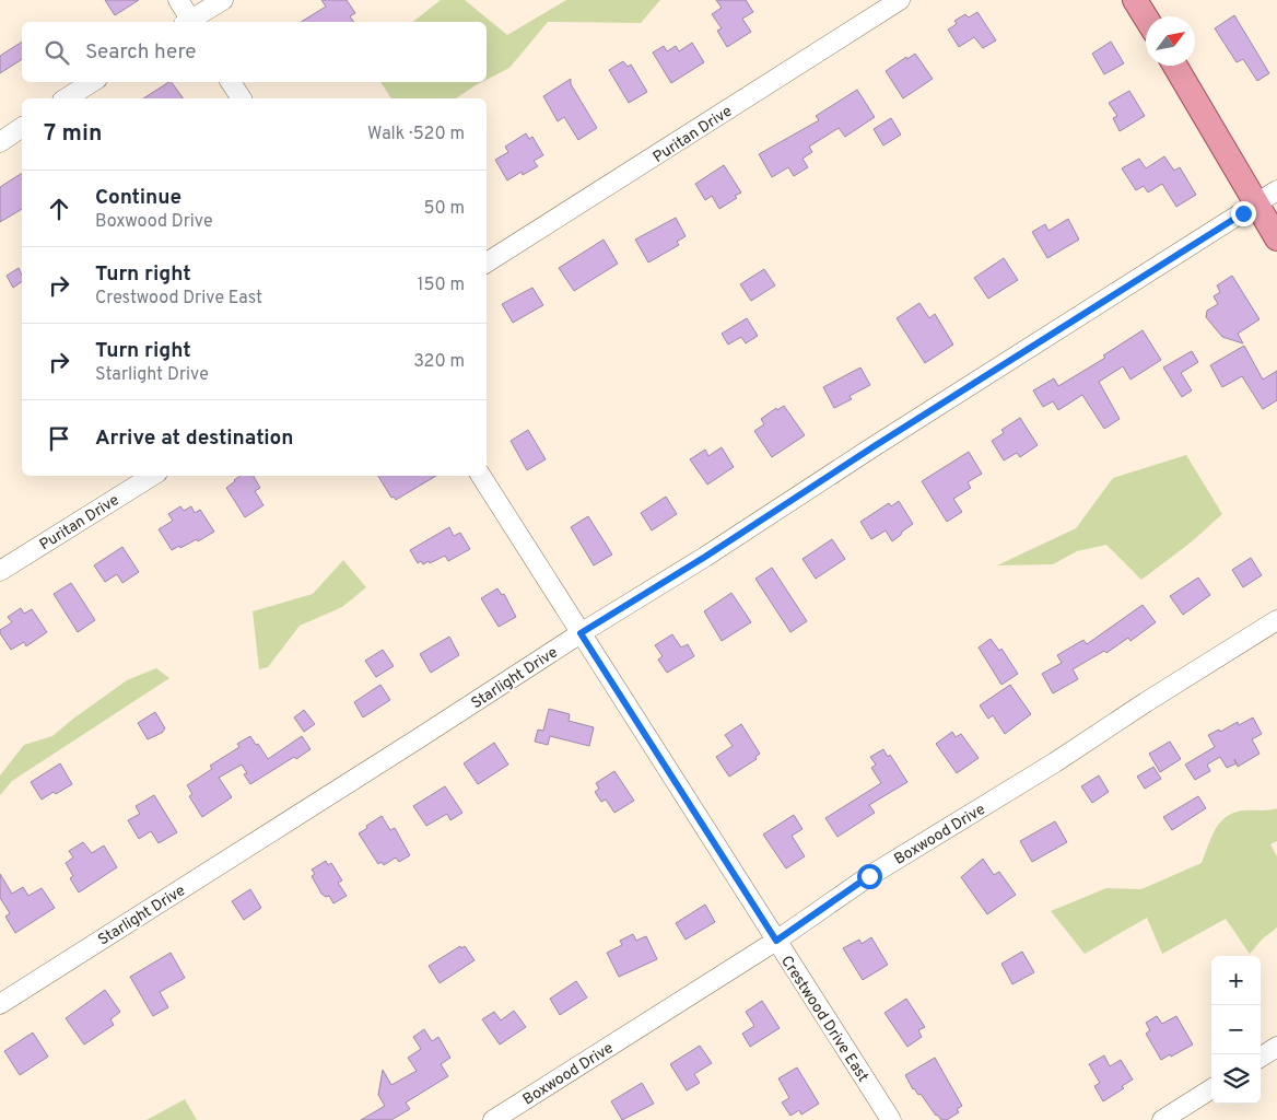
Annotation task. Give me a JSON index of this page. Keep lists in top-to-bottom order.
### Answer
{
  "streets": {
    "street": [
      "Puritan Drive",
      "Starlight Drive",
      "Boxwood Drive",
      "Crestwood Drive East"
    ]
  },
  "crossings": [
    ["Starlight Drive", "Crestwood Drive East"],
    ["Boxwood Drive", "Crestwood Drive East"]
  ],
  "north": "top right",
  "page": {
    "search": "Search here",
    "heading": ["7 min", "Walk · 520 m"],
    "list": [
      ["Continue", "Boxwood Drive", "50 m"],
      ["Turn right", "Crestwood Drive East", "150 m"],
      ["Turn right", "Starlight Drive", "320 m"],
      "Arrive at destination"
    ],
    "map_buttons": ["+", "−"]
  }
}
